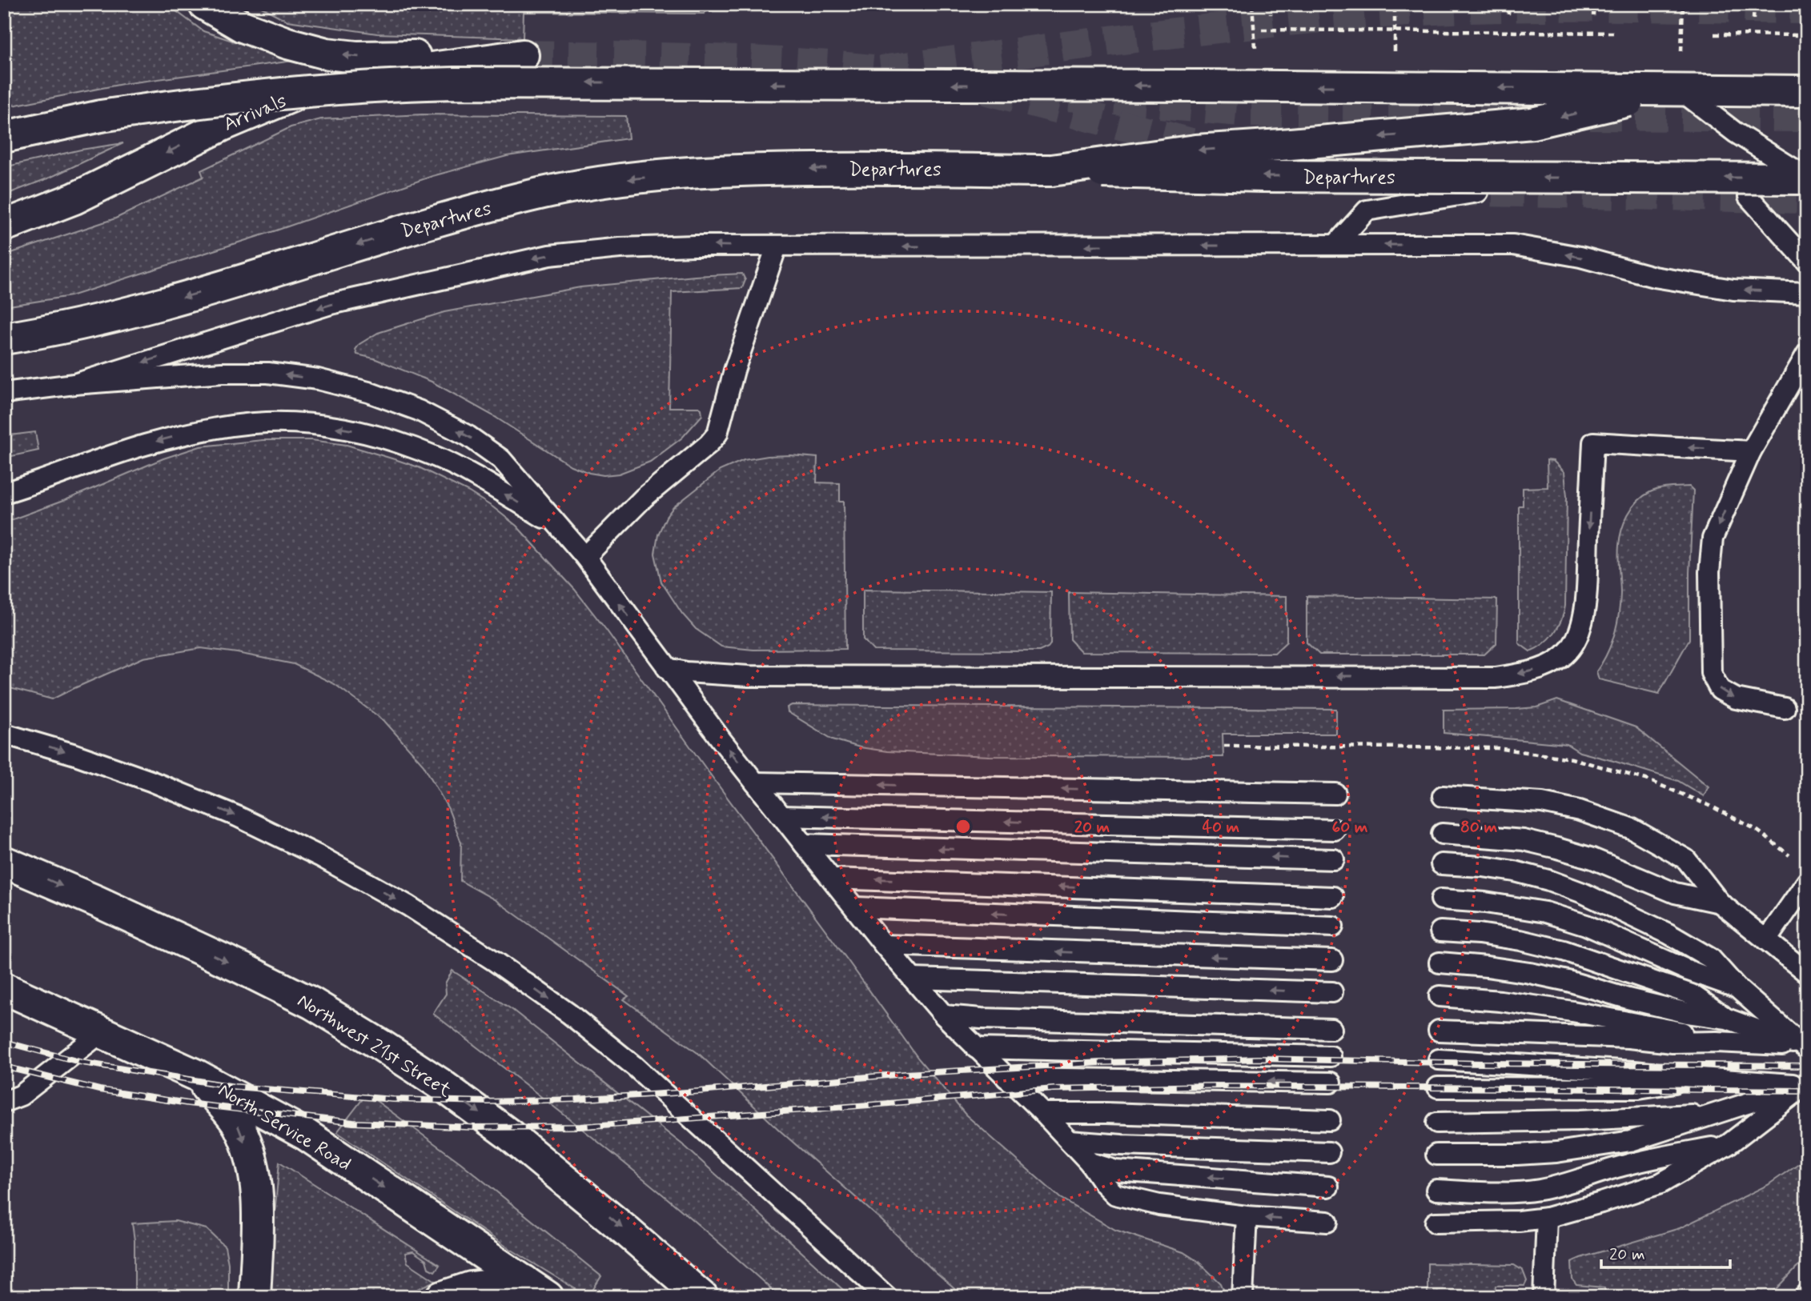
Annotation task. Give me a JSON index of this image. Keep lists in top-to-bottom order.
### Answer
{
  "streets": {
    "main road": [
      "Arrivals",
      "Departures",
      "Northwest 21st Street",
      "North Service Road"
    ]
  },
  "one_way": ["Northwest 21st Street", "North Service Road"],
  "scale_bar": "20 m",
  "rings": [
    "20 m",
    "40 m",
    "60 m",
    "80 m"
  ]
}
